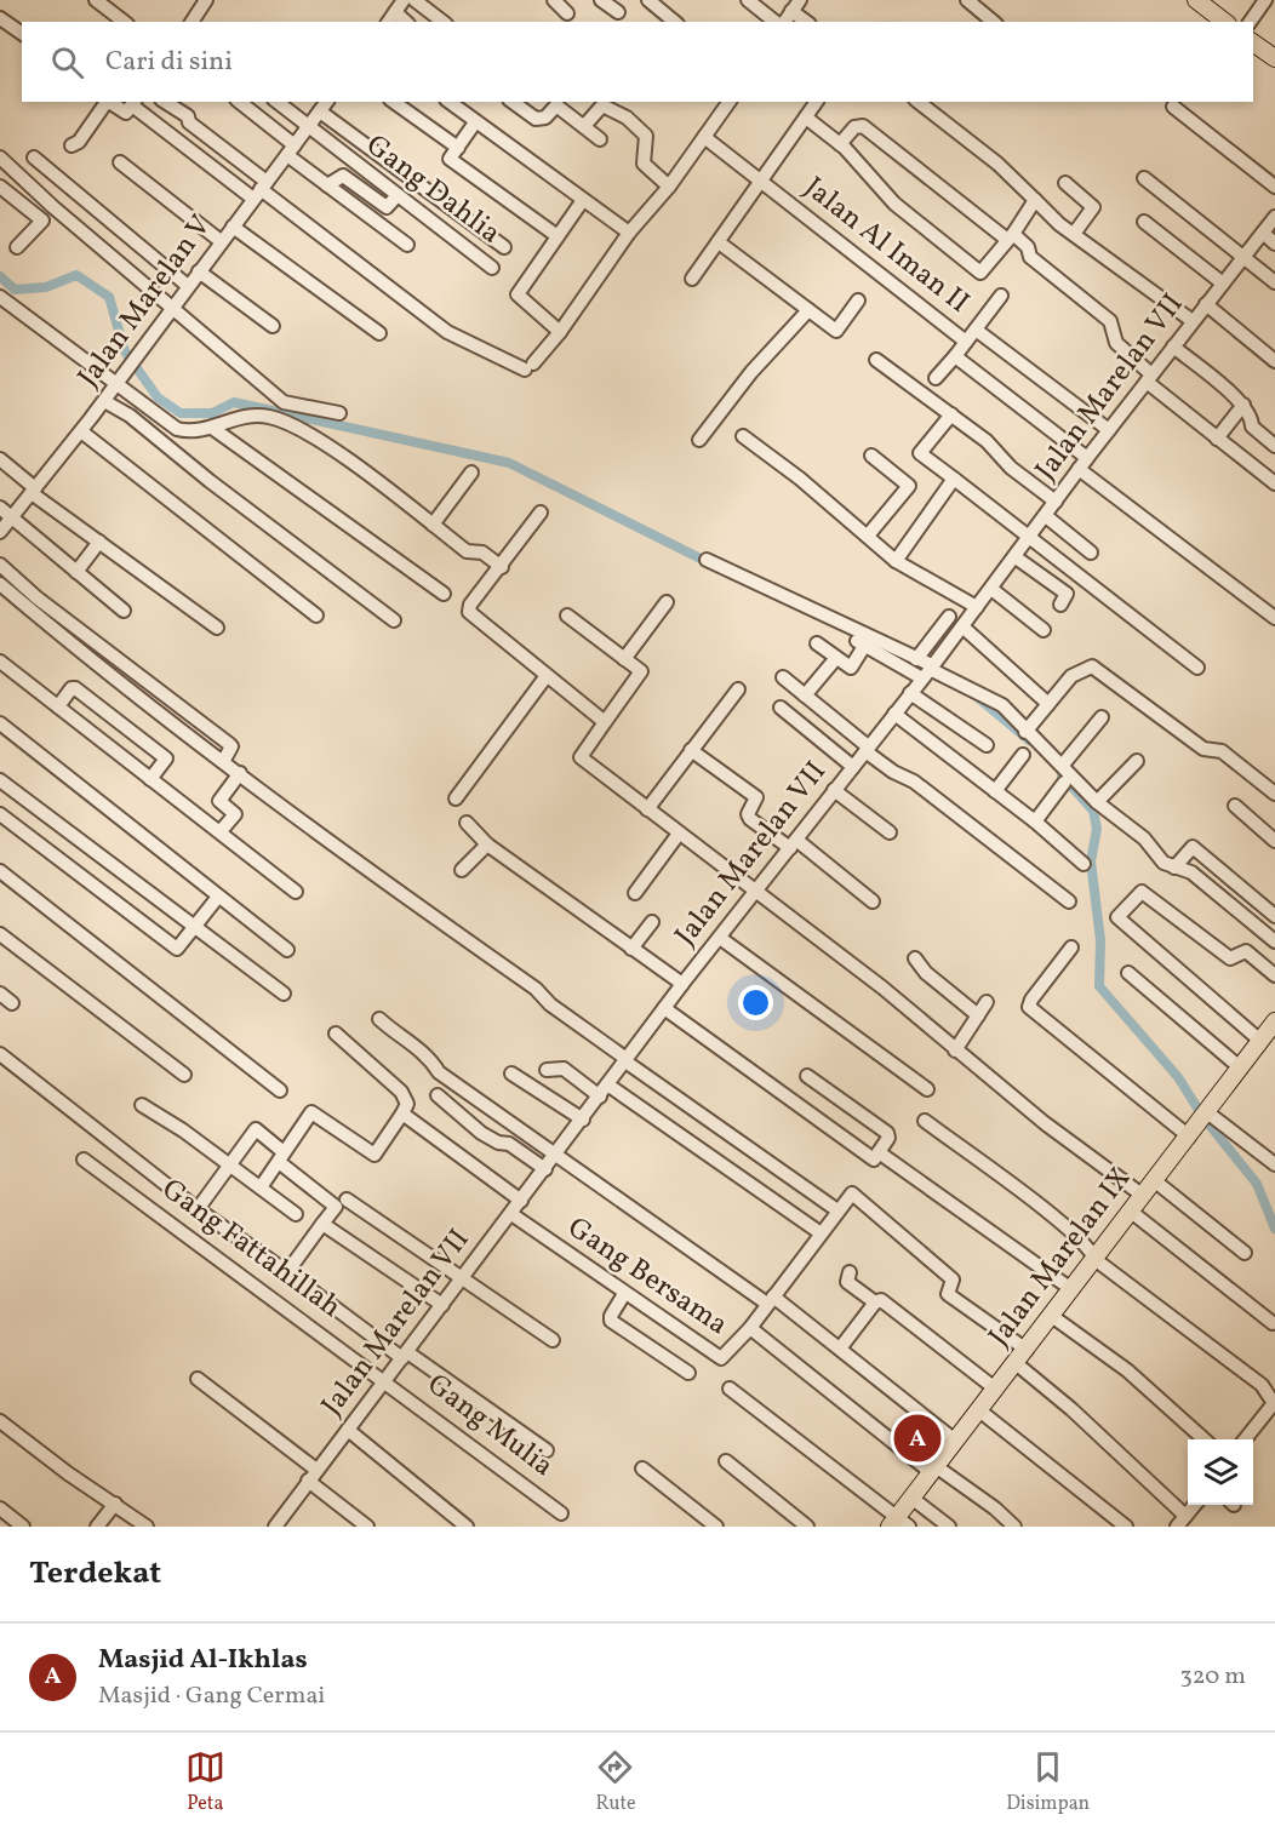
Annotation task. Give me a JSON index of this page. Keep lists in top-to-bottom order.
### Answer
{
  "streets": {
    "main road": ["Jalan Marelan IX"],
    "street": [
      "Gang Dahlia",
      "Jalan Al Iman II",
      "Jalan Marelan V",
      "Jalan Marelan VII",
      "Gang Fattahillah",
      "Gang Bersama",
      "Gang Mulia"
    ]
  },
  "crossings": [
    ["Gang Dahlia", "Jalan Marelan V"],
    ["Jalan Marelan VII", "Gang Fattahillah"],
    ["Jalan Marelan VII", "Gang Bersama"],
    ["Jalan Marelan VII", "Gang Mulia"],
    ["Gang Fattahillah", "Gang Mulia"]
  ],
  "page": {
    "search": "Cari di sini",
    "pins": "A",
    "heading": "Terdekat",
    "list": [
      {
        "mark": "A",
        "name": "Masjid Al-Ikhlas",
        "note": "Masjid · Gang Cermai",
        "value": "320 m"
      }
    ],
    "nav": ["Peta", "Rute", "Disimpan"]
  }
}
